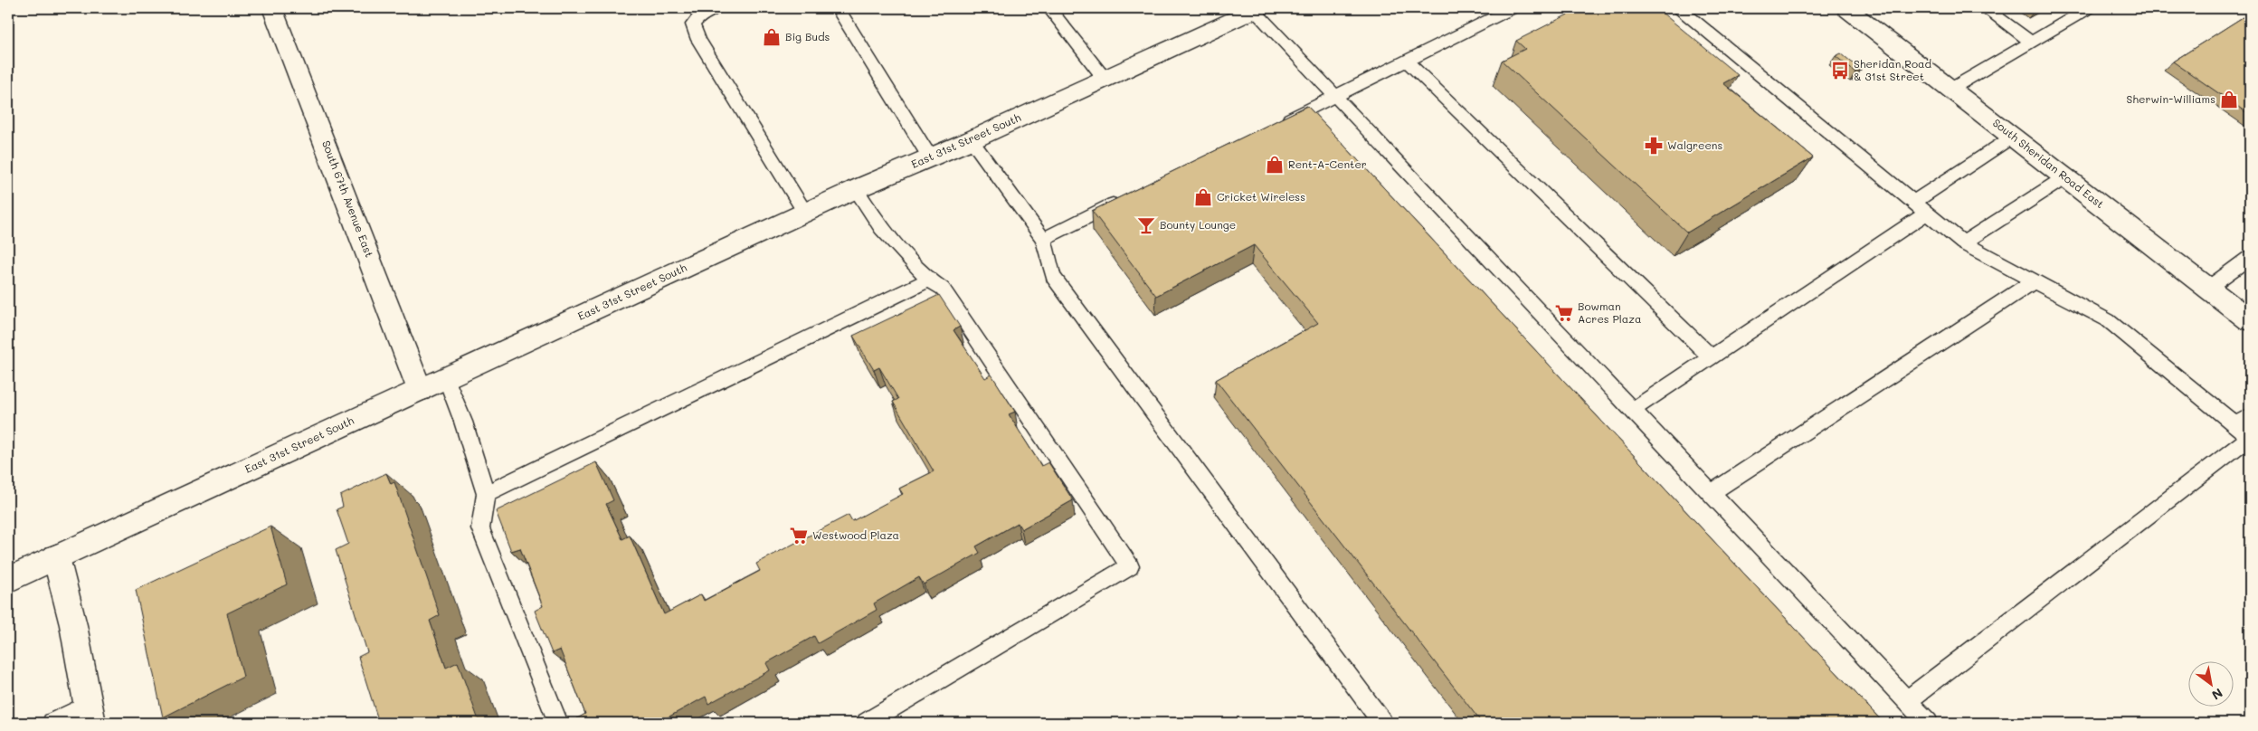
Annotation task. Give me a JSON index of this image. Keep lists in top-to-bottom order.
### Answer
{
  "streets": {
    "main road": ["East 31st Street South", "South Sheridan Road East", "South 67th Avenue East"]
  },
  "crossings": [
    ["East 31st Street South", "South 67th Avenue East"]
  ],
  "places": {
    "shop": [
      "Big Buds",
      "Sherwin-Williams",
      "Rent-A-Center",
      "Cricket Wireless"
    ],
    "bus stop": ["Sheridan Road & 31st Street"],
    "pharmacy": ["Walgreens"],
    "bar": ["Bounty Lounge"],
    "supermarket": ["Bowman Acres Plaza", "Westwood Plaza"]
  },
  "north": "bottom right"
}
